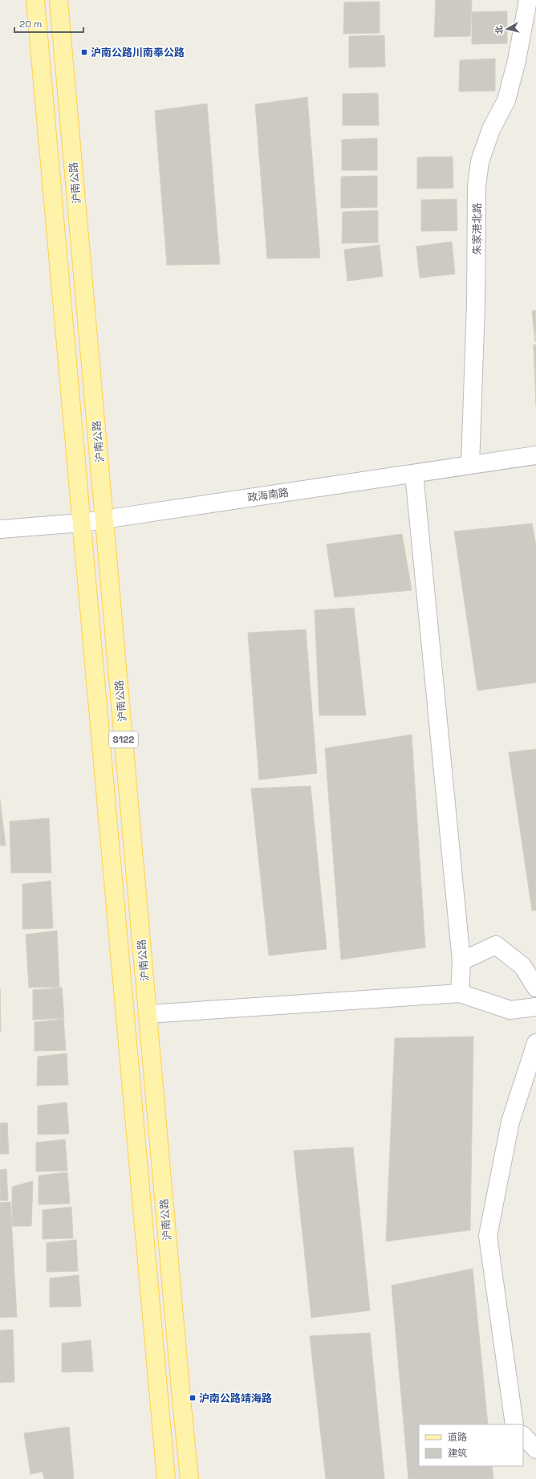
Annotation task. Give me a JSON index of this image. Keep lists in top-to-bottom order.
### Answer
{
  "streets": {
    "main road": ["沪南公路", "S122"],
    "street": ["朱家港北路", "政海南路"]
  },
  "crossings": [
    ["沪南公路", "政海南路"],
    ["朱家港北路", "政海南路"]
  ],
  "places": {
    "transit": ["沪南公路川南奉公路", "沪南公路靖海路"]
  },
  "legend": ["道路", "建筑"],
  "scale_bar": "20 m",
  "north": "left"
}
